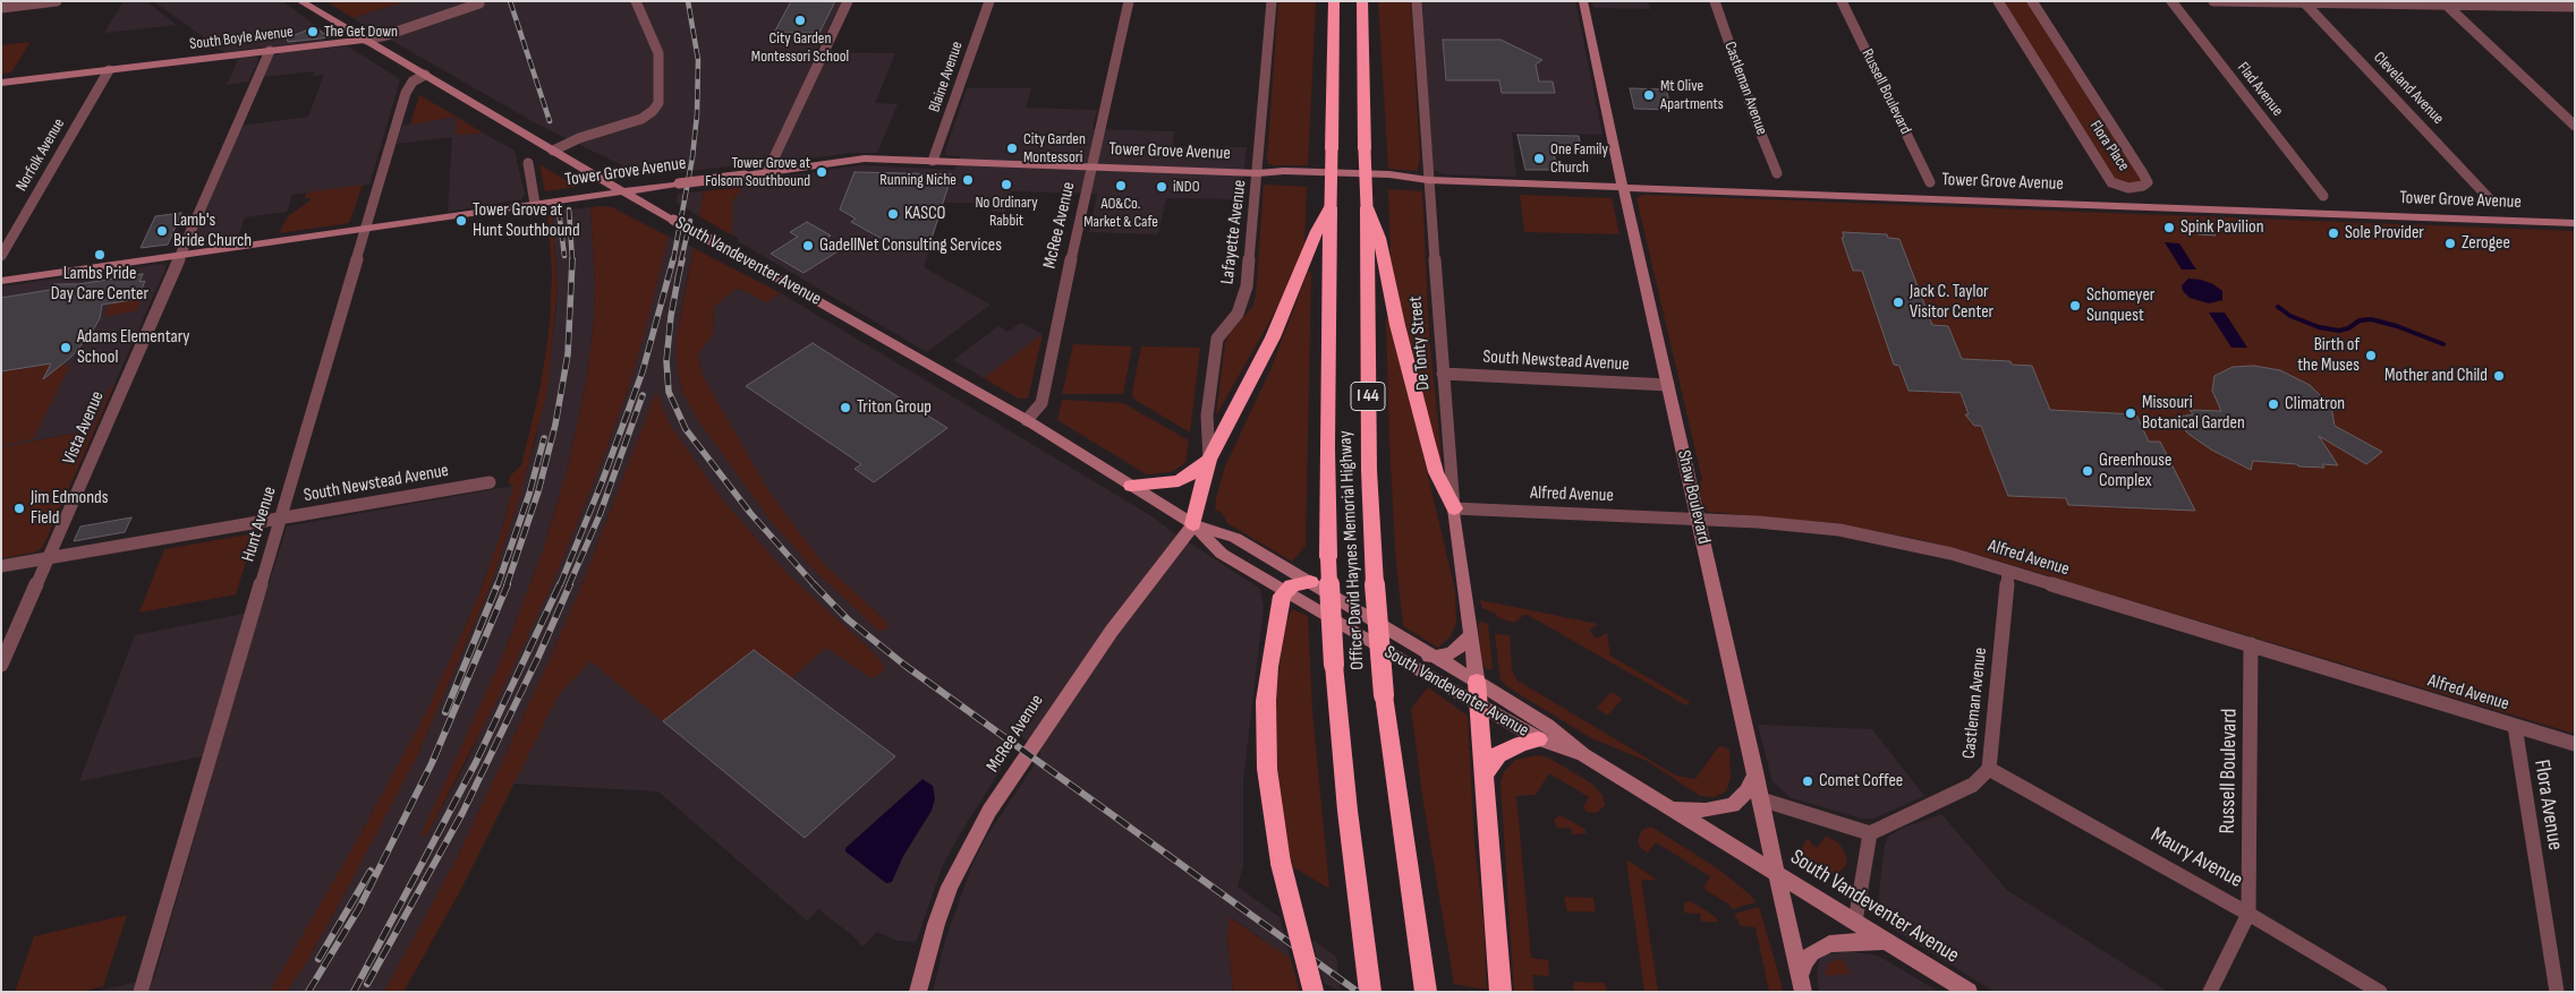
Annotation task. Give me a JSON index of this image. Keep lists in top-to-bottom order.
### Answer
{
  "streets": {
    "highway": ["I 44", "Officer David Haynes Memorial Highway"],
    "street": [
      "South Boyle Avenue",
      "Blaine Avenue",
      "Castleman Avenue",
      "Cleveland Avenue",
      "Flad Avenue",
      "Russell Boulevard",
      "Flora Place",
      "Tower Grove Avenue",
      "Norfolk Avenue",
      "McRee Avenue",
      "Lafayette Avenue",
      "South Vandeventer Avenue",
      "De Tonty Street",
      "South Newstead Avenue",
      "Vista Avenue",
      "Alfred Avenue",
      "Shaw Boulevard",
      "Hunt Avenue",
      "Flora Avenue",
      "Maury Avenue"
    ]
  },
  "crossings": [
    ["South Boyle Avenue", "Norfolk Avenue"],
    ["South Boyle Avenue", "South Vandeventer Avenue"],
    ["South Boyle Avenue", "Vista Avenue"],
    ["Blaine Avenue", "Tower Grove Avenue"],
    ["Castleman Avenue", "Alfred Avenue"],
    ["Castleman Avenue", "Maury Avenue"],
    ["Russell Boulevard", "Alfred Avenue"],
    ["Russell Boulevard", "Maury Avenue"],
    ["Tower Grove Avenue", "McRee Avenue"],
    ["Tower Grove Avenue", "Lafayette Avenue"],
    ["Tower Grove Avenue", "South Vandeventer Avenue"],
    ["Tower Grove Avenue", "De Tonty Street"],
    ["Tower Grove Avenue", "Vista Avenue"],
    ["Tower Grove Avenue", "Shaw Boulevard"],
    ["Tower Grove Avenue", "Hunt Avenue"],
    ["McRee Avenue", "South Vandeventer Avenue"],
    ["South Vandeventer Avenue", "De Tonty Street"],
    ["South Vandeventer Avenue", "Shaw Boulevard"],
    ["South Vandeventer Avenue", "Hunt Avenue"],
    ["De Tonty Street", "South Newstead Avenue"],
    ["De Tonty Street", "Alfred Avenue"],
    ["South Newstead Avenue", "Vista Avenue"],
    ["South Newstead Avenue", "Shaw Boulevard"],
    ["South Newstead Avenue", "Hunt Avenue"],
    ["Alfred Avenue", "Shaw Boulevard"],
    ["Alfred Avenue", "Flora Avenue"]
  ],
  "places": [
    "City Garden Montessori School",
    "The Get Down",
    "Mt Olive Apartments",
    "City Garden Montessori",
    "One Family Church",
    "Tower Grove at Folsom Southbound",
    "Running Niche",
    "No Ordinary Rabbit",
    "AO&Co. Market & Cafe",
    "iNDO",
    "KASCO",
    "Tower Grove at Hunt Southbound",
    "Spink Pavilion",
    "Lamb's Bride Church",
    "Sole Provider",
    "Zerogee",
    "GadellNet Consulting Services",
    "Lambs Pride Day Care Center",
    "Jack C. Taylor Visitor Center",
    "Schomeyer Sunquest",
    "Adams Elementary School",
    "Birth of the Muses",
    "Mother and Child",
    "Climatron",
    "Triton Group",
    "Missouri Botanical Garden",
    "Greenhouse Complex",
    "Jim Edmonds Field",
    "Comet Coffee"
  ]
}
